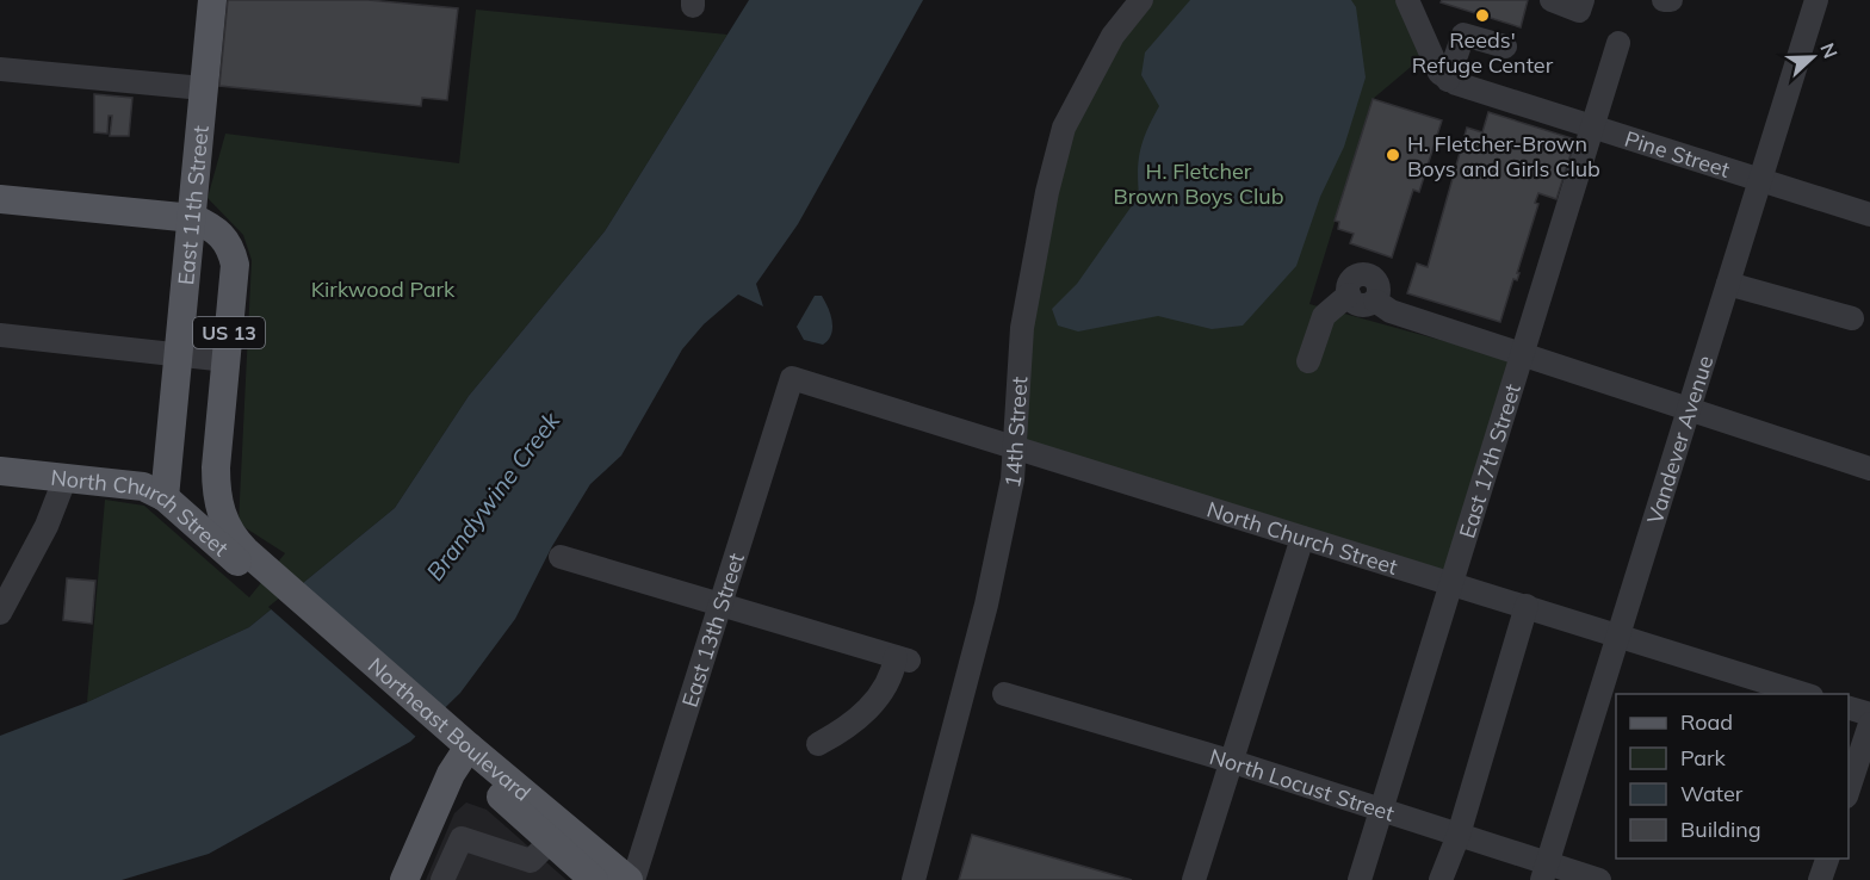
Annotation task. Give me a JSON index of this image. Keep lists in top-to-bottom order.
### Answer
{
  "streets": {
    "main road": [
      "East 11th Street",
      "US 13",
      "North Church Street",
      "Northeast Boulevard"
    ],
    "street": [
      "Pine Street",
      "14th Street",
      "Vandever Avenue",
      "East 17th Street",
      "East 13th Street",
      "North Locust Street"
    ]
  },
  "crossings": [
    ["Pine Street", "Vandever Avenue"],
    ["Pine Street", "East 17th Street"],
    ["East 11th Street", "US 13"],
    ["East 11th Street", "North Church Street"],
    ["US 13", "North Church Street"],
    ["US 13", "Northeast Boulevard"],
    ["14th Street", "North Church Street"],
    ["Vandever Avenue", "North Church Street"],
    ["Vandever Avenue", "North Locust Street"],
    ["East 17th Street", "North Church Street"],
    ["East 17th Street", "North Locust Street"],
    ["North Church Street", "East 13th Street"],
    ["North Church Street", "Northeast Boulevard"],
    ["East 13th Street", "Northeast Boulevard"]
  ],
  "water": ["Brandywine Creek"],
  "parks": ["H. Fletcher Brown Boys Club", "Kirkwood Park"],
  "places": ["Reeds' Refuge Center", "H. Fletcher-Brown Boys and Girls Club"],
  "legend": [
    "Road",
    "Park",
    "Water",
    "Building"
  ],
  "north": "right"
}
